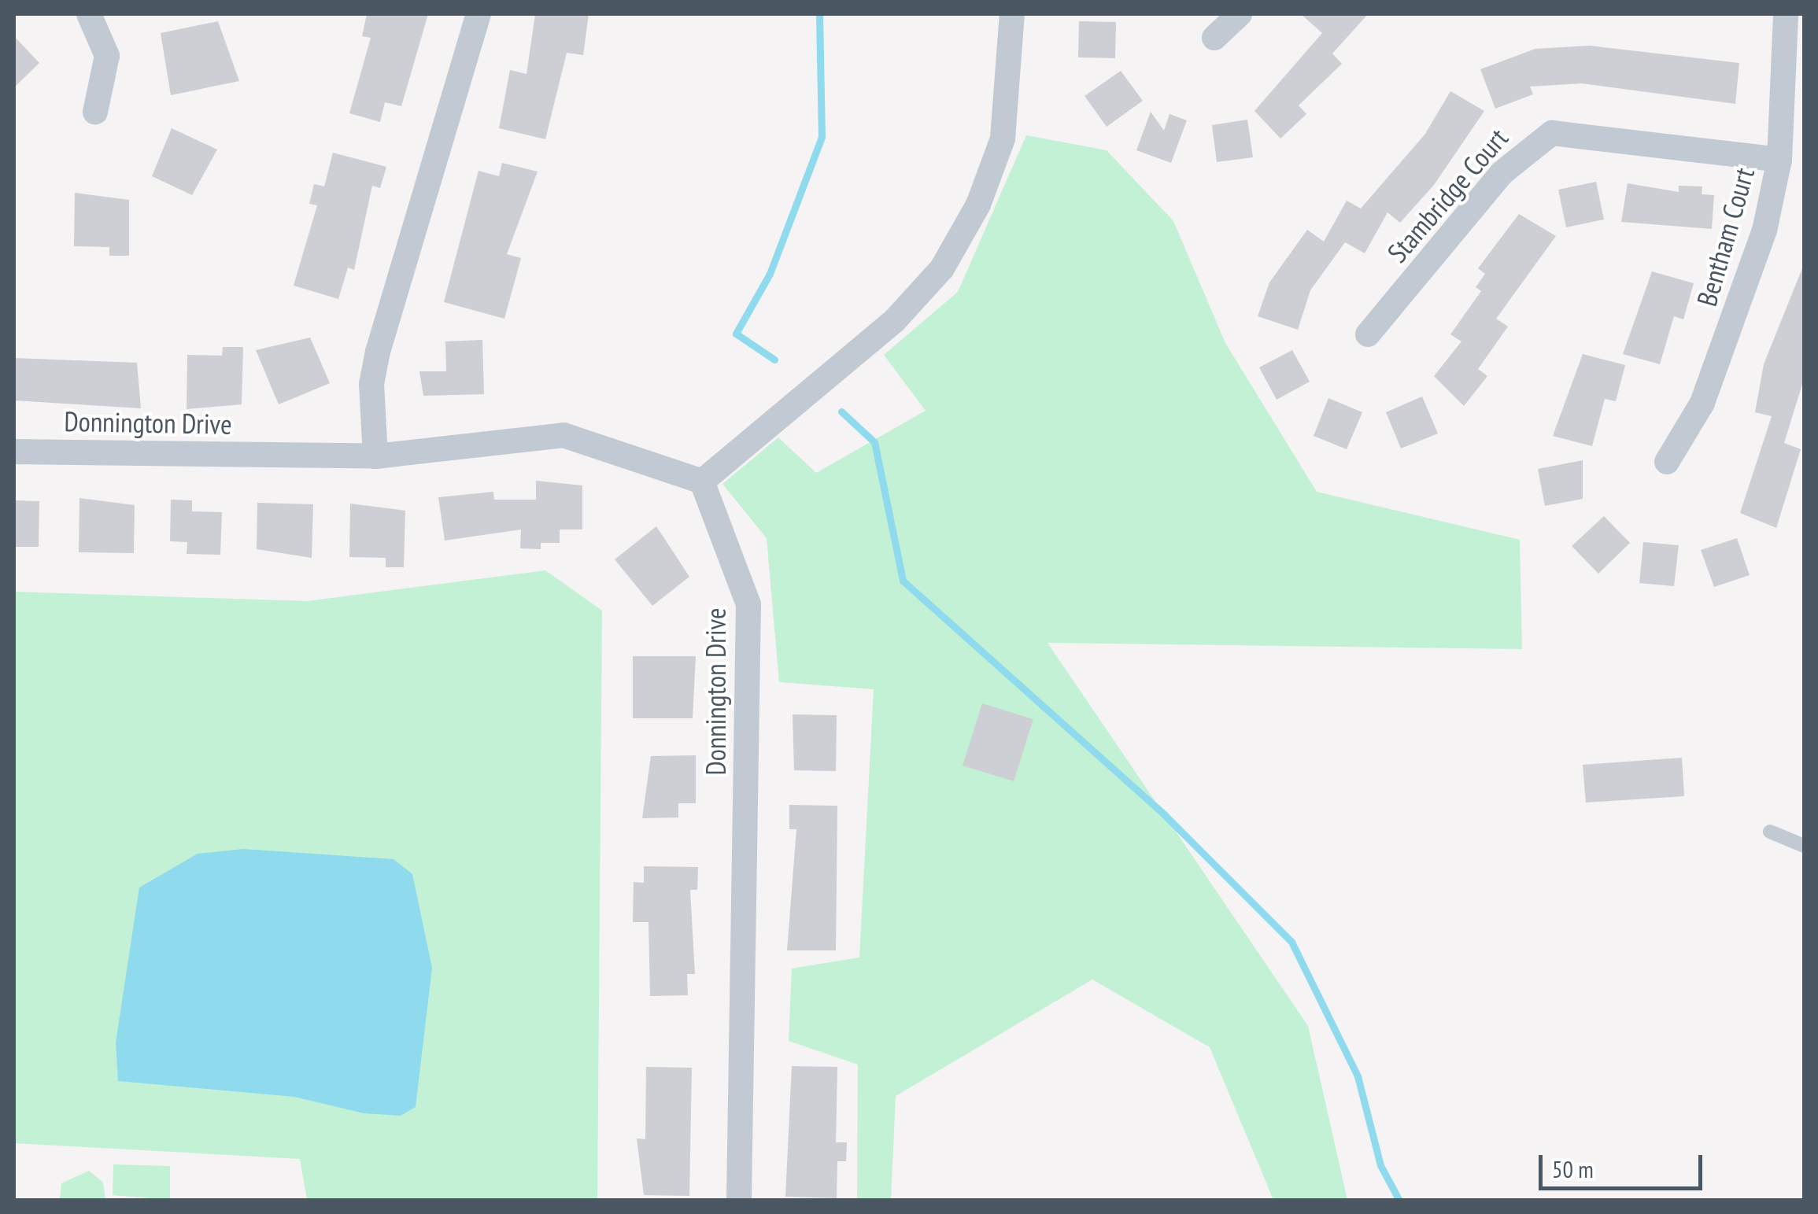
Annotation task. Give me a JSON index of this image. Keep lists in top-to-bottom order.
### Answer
{
  "streets": {
    "street": ["Stambridge Court", "Bentham Court", "Donnington Drive"]
  },
  "crossings": [
    ["Stambridge Court", "Bentham Court"]
  ],
  "scale_bar": "50 m"
}
